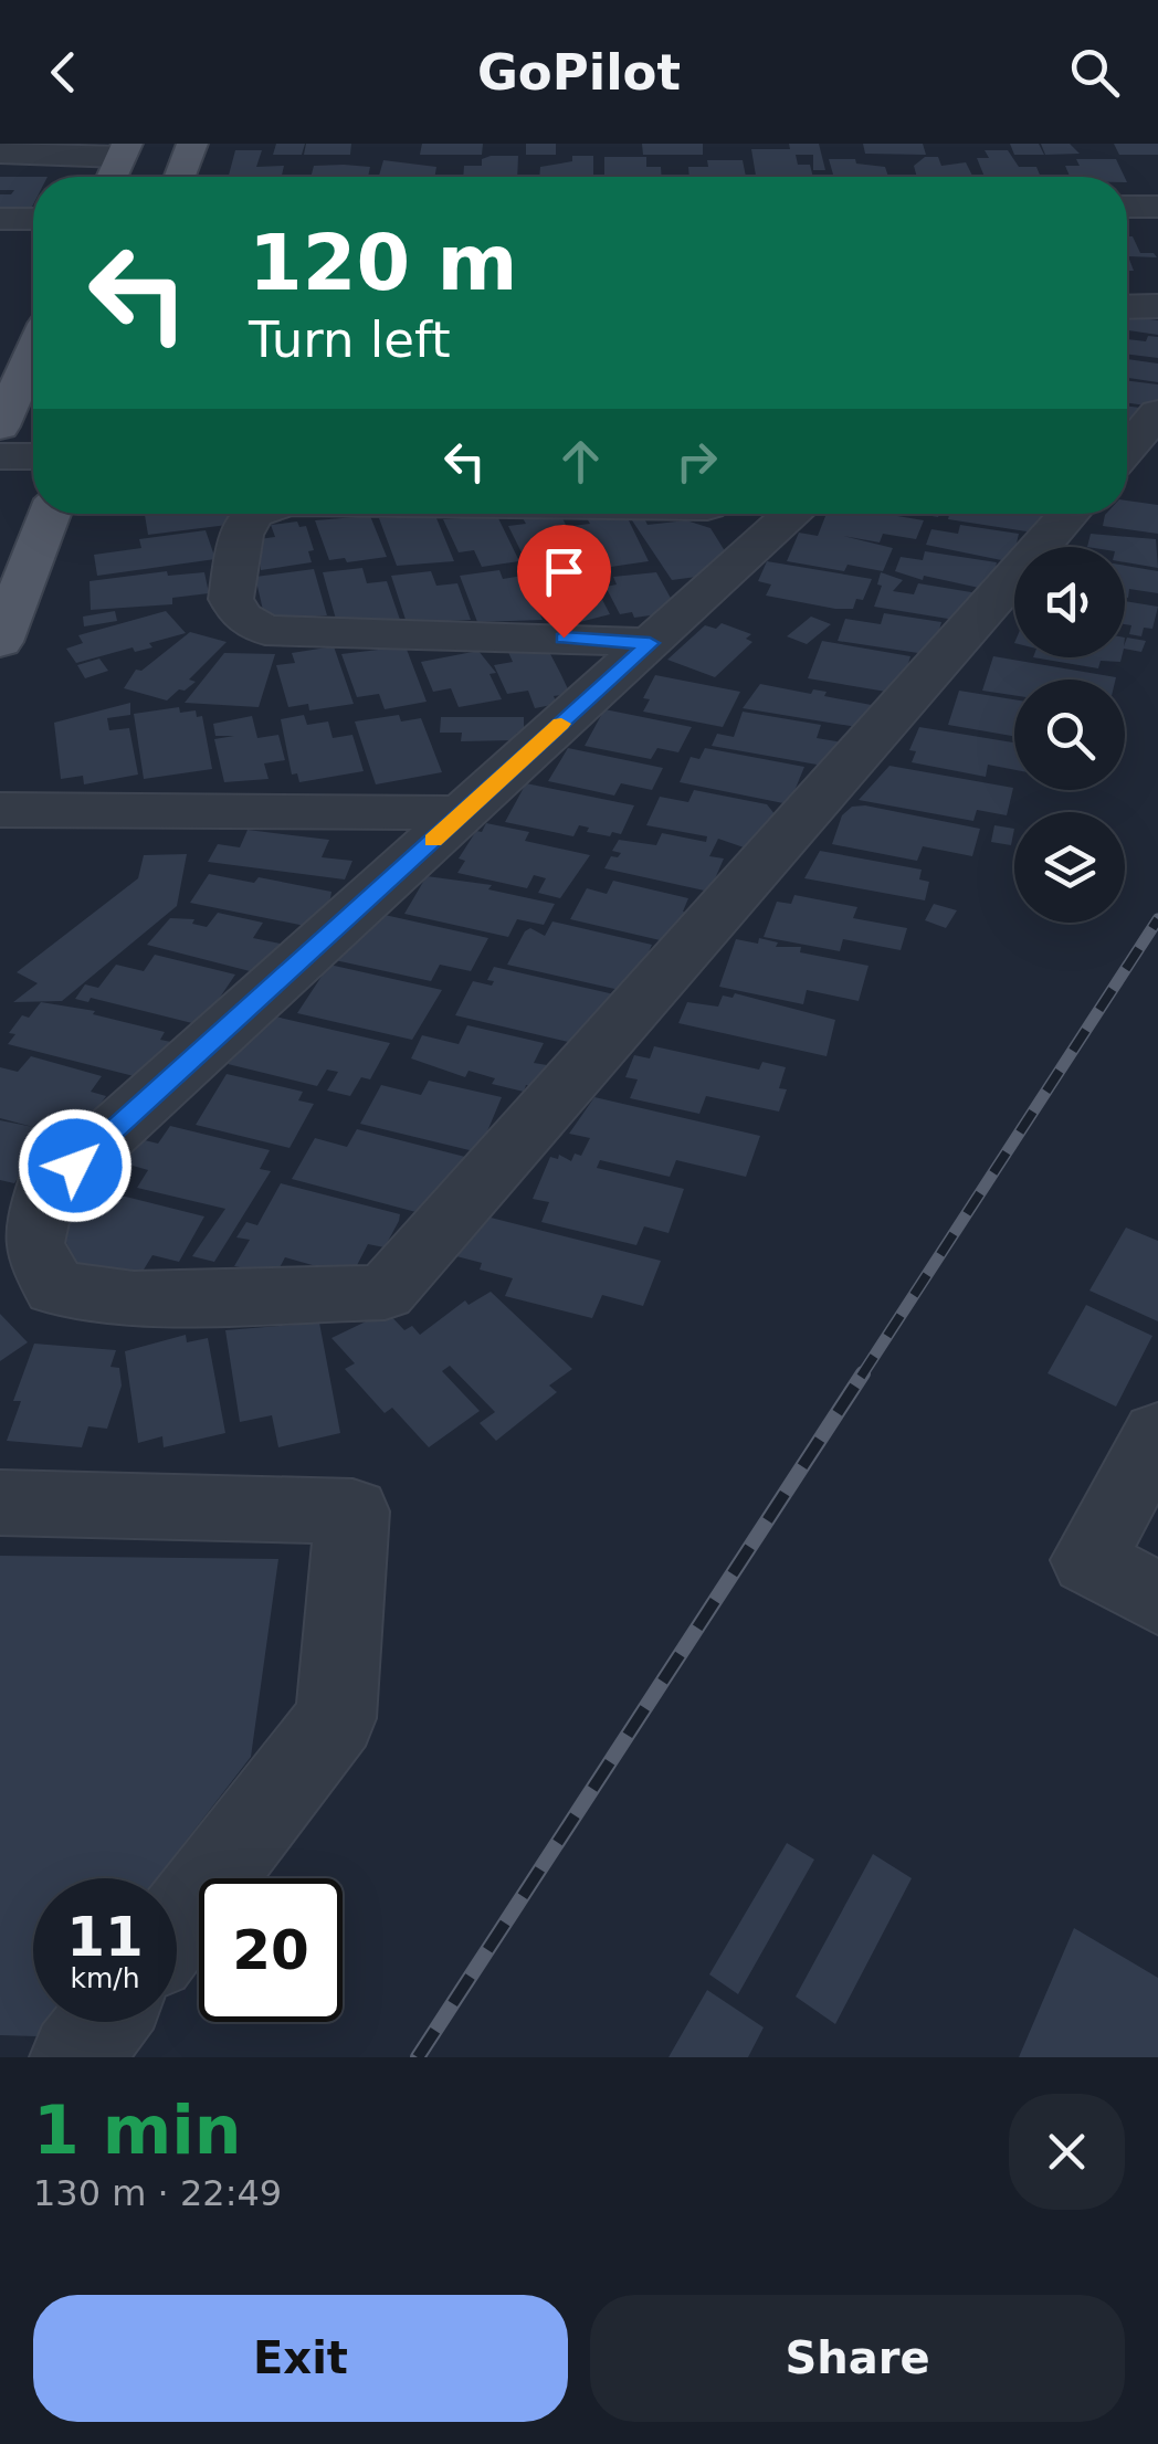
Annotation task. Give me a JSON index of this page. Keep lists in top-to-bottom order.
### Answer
{
  "page": {
    "header": "GoPilot",
    "turn": ["120 m", "Turn left"],
    "speed": "11 km/h",
    "limit": "20",
    "heading": ["1 min", "130 m · 22:49"],
    "buttons": ["Exit", "Share"]
  }
}
